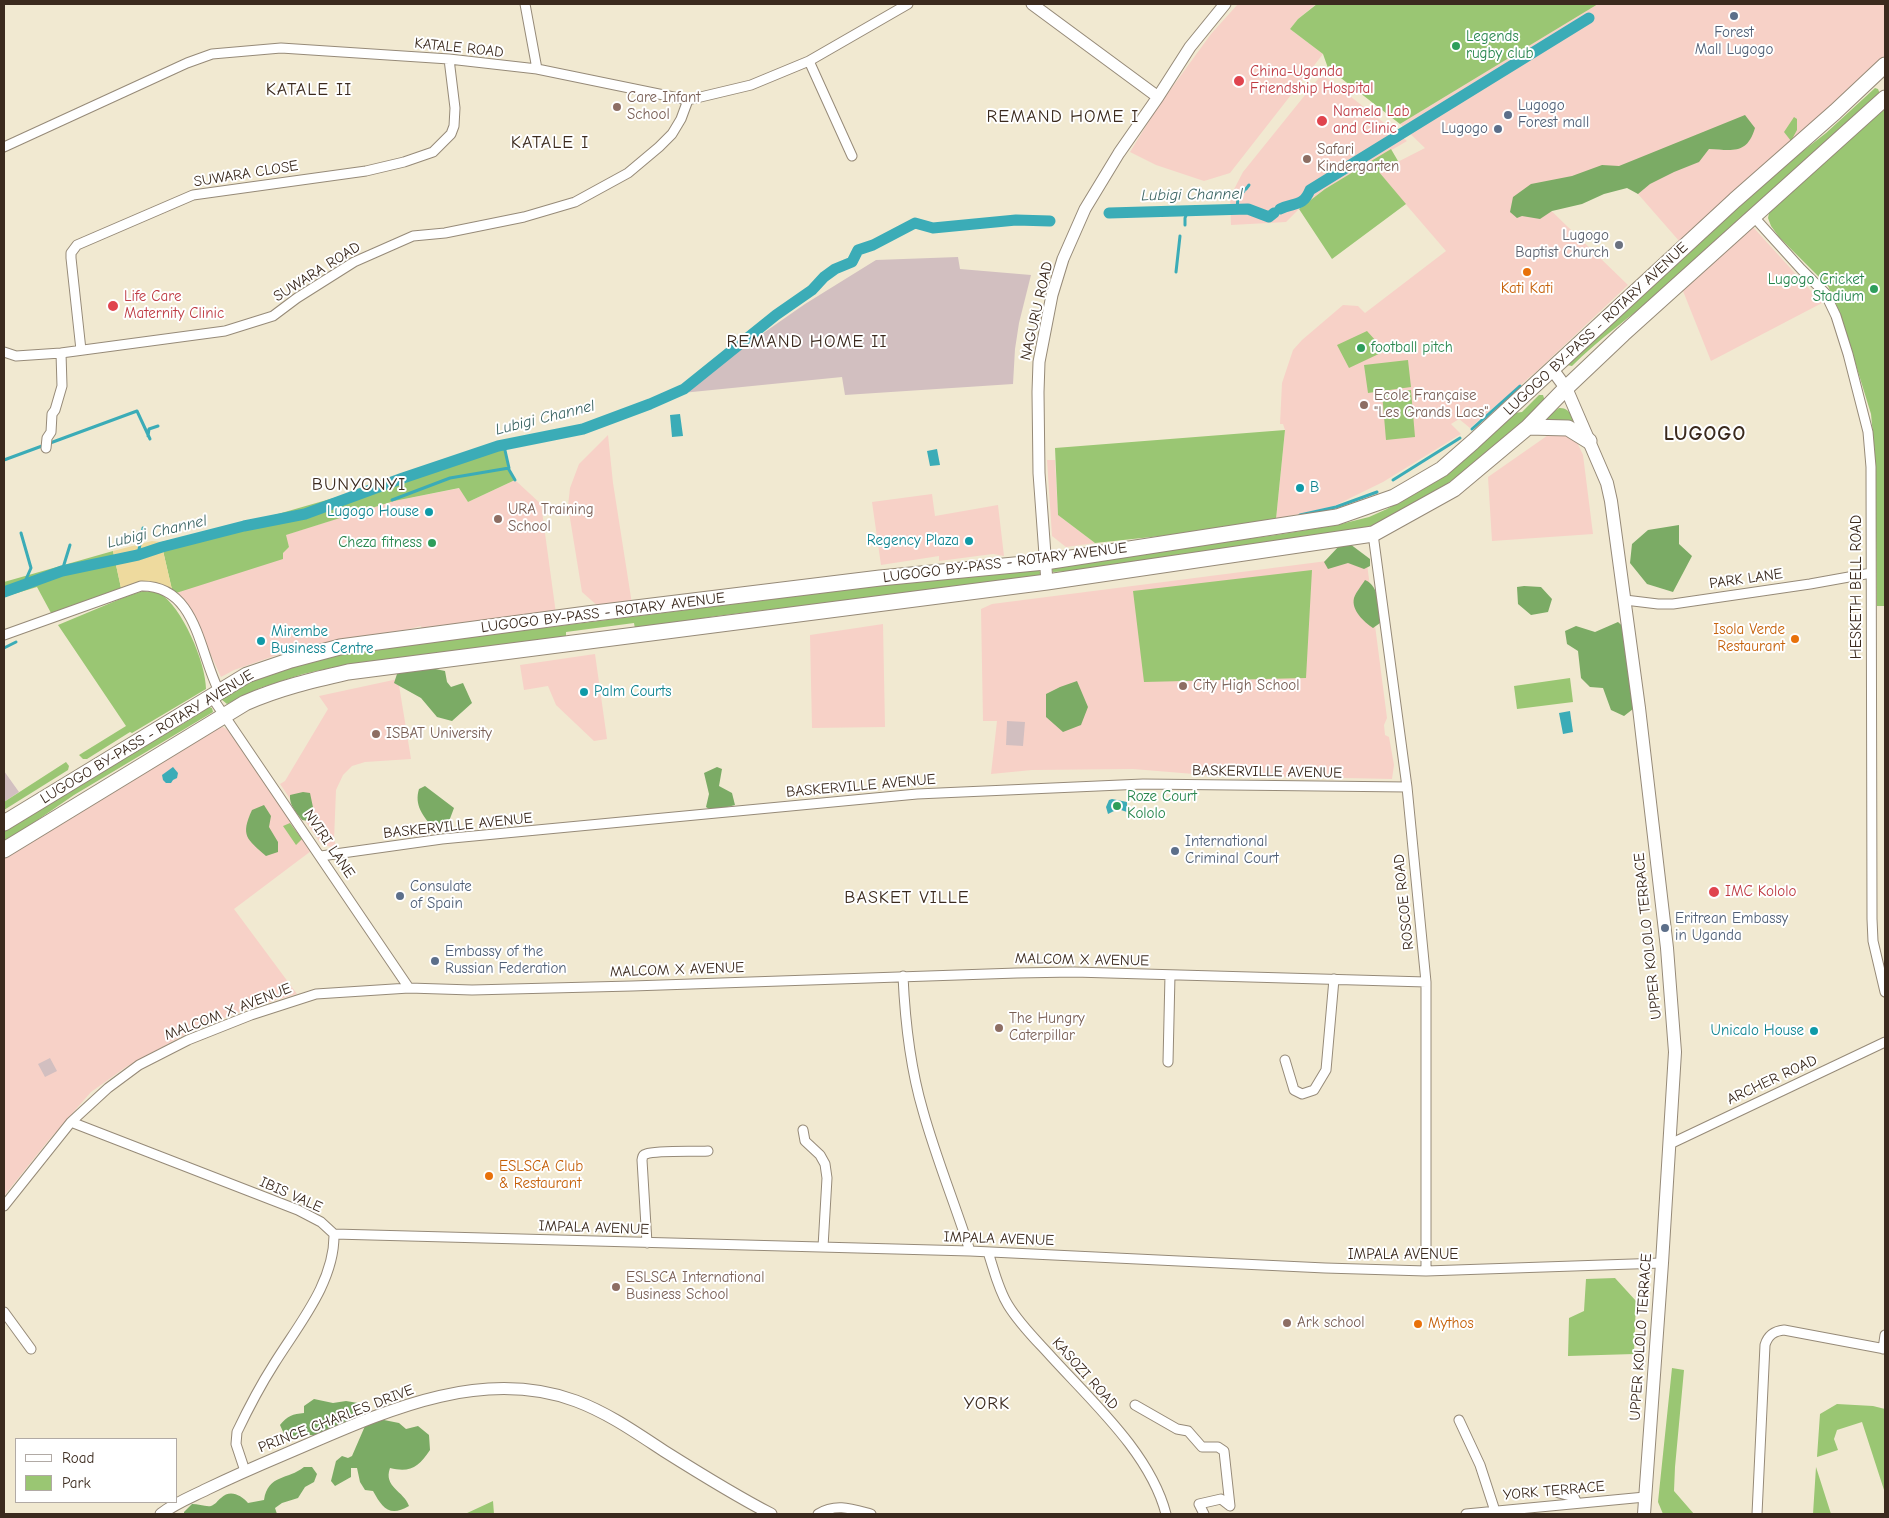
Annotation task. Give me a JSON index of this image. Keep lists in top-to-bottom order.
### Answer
{
  "streets": {
    "main road": ["LUGOGO BY-PASS - ROTARY AVENUE", "UPPER KOLOLO TERRACE"],
    "street": [
      "KATALE ROAD",
      "SUWARA CLOSE",
      "SUWARA ROAD",
      "NAGURU ROAD",
      "PARK LANE",
      "HESKETH BELL ROAD",
      "BASKERVILLE AVENUE",
      "NVIRI LANE",
      "ROSCOE ROAD",
      "MALCOM X AVENUE",
      "ARCHER ROAD",
      "IBIS VALE",
      "IMPALA AVENUE",
      "KASOZI ROAD",
      "PRINCE CHARLES DRIVE",
      "YORK TERRACE"
    ]
  },
  "crossings": [
    ["KATALE ROAD", "SUWARA CLOSE"],
    ["KATALE ROAD", "SUWARA ROAD"],
    ["SUWARA CLOSE", "SUWARA ROAD"],
    ["NAGURU ROAD", "LUGOGO BY-PASS - ROTARY AVENUE"],
    ["LUGOGO BY-PASS - ROTARY AVENUE", "HESKETH BELL ROAD"],
    ["LUGOGO BY-PASS - ROTARY AVENUE", "NVIRI LANE"],
    ["LUGOGO BY-PASS - ROTARY AVENUE", "ROSCOE ROAD"],
    ["LUGOGO BY-PASS - ROTARY AVENUE", "UPPER KOLOLO TERRACE"],
    ["PARK LANE", "HESKETH BELL ROAD"],
    ["PARK LANE", "UPPER KOLOLO TERRACE"],
    ["BASKERVILLE AVENUE", "NVIRI LANE"],
    ["BASKERVILLE AVENUE", "ROSCOE ROAD"],
    ["NVIRI LANE", "MALCOM X AVENUE"],
    ["ROSCOE ROAD", "MALCOM X AVENUE"],
    ["ROSCOE ROAD", "IMPALA AVENUE"],
    ["UPPER KOLOLO TERRACE", "ARCHER ROAD"],
    ["UPPER KOLOLO TERRACE", "IMPALA AVENUE"],
    ["UPPER KOLOLO TERRACE", "YORK TERRACE"],
    ["MALCOM X AVENUE", "IBIS VALE"],
    ["IBIS VALE", "IMPALA AVENUE"],
    ["IMPALA AVENUE", "KASOZI ROAD"]
  ],
  "districts": [
    "KATALE II",
    "REMAND HOME I",
    "KATALE I",
    "REMAND HOME II",
    "LUGOGO",
    "BUNYONYI",
    "BASKET VILLE",
    "YORK"
  ],
  "water": ["Lubigi Channel"],
  "places": [
    "Forest Mall Lugogo",
    "Legends rugby club",
    "China-Uganda Friendship Hospital",
    "Care Infant School",
    "Lugogo Forest mall",
    "Namela Lab and Clinic",
    "Lugogo",
    "Safari Kindergarten",
    "Lugogo Baptist Church",
    "Kati Kati",
    "Lugogo Cricket Stadium",
    "Life Care Maternity Clinic",
    "football pitch",
    "Ecole Française \"Les Grands Lacs\"",
    "B",
    "Lugogo House",
    "URA Training School",
    "Regency Plaza",
    "Cheza fitness",
    "Isola Verde Restaurant",
    "Mirembe Business Centre",
    "City High School",
    "Palm Courts",
    "ISBAT University",
    "Roze Court Kololo",
    "International Criminal Court",
    "IMC Kololo",
    "Consulate of Spain",
    "Eritrean Embassy in Uganda",
    "Embassy of the Russian Federation",
    "The Hungry Caterpillar",
    "Unicalo House",
    "ESLSCA Club & Restaurant",
    "ESLSCA International Business School",
    "Ark school",
    "Mythos"
  ],
  "legend": ["Road", "Park"]
}
